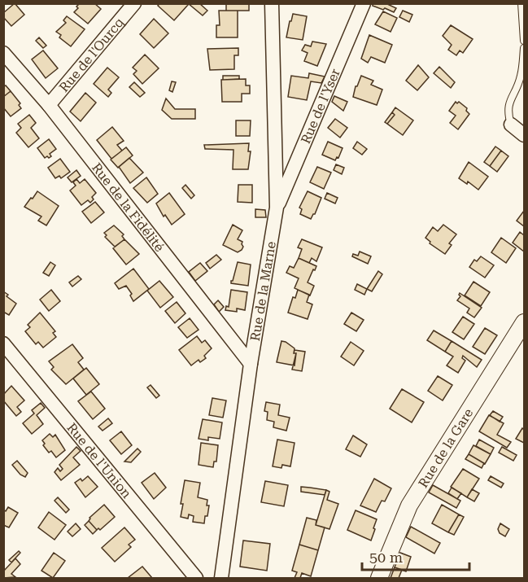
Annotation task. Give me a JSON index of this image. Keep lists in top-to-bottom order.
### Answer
{
  "streets": {
    "street": [
      "Rue de l'Ourcq",
      "Rue de l'Yser",
      "Rue de la Fidélité",
      "Rue de la Marne",
      "Rue de la Gare",
      "Rue de l'Union"
    ]
  },
  "crossings": [
    ["Rue de l'Ourcq", "Rue de la Fidélité"],
    ["Rue de l'Yser", "Rue de la Marne"],
    ["Rue de la Fidélité", "Rue de la Marne"]
  ],
  "scale_bar": "50 m"
}
